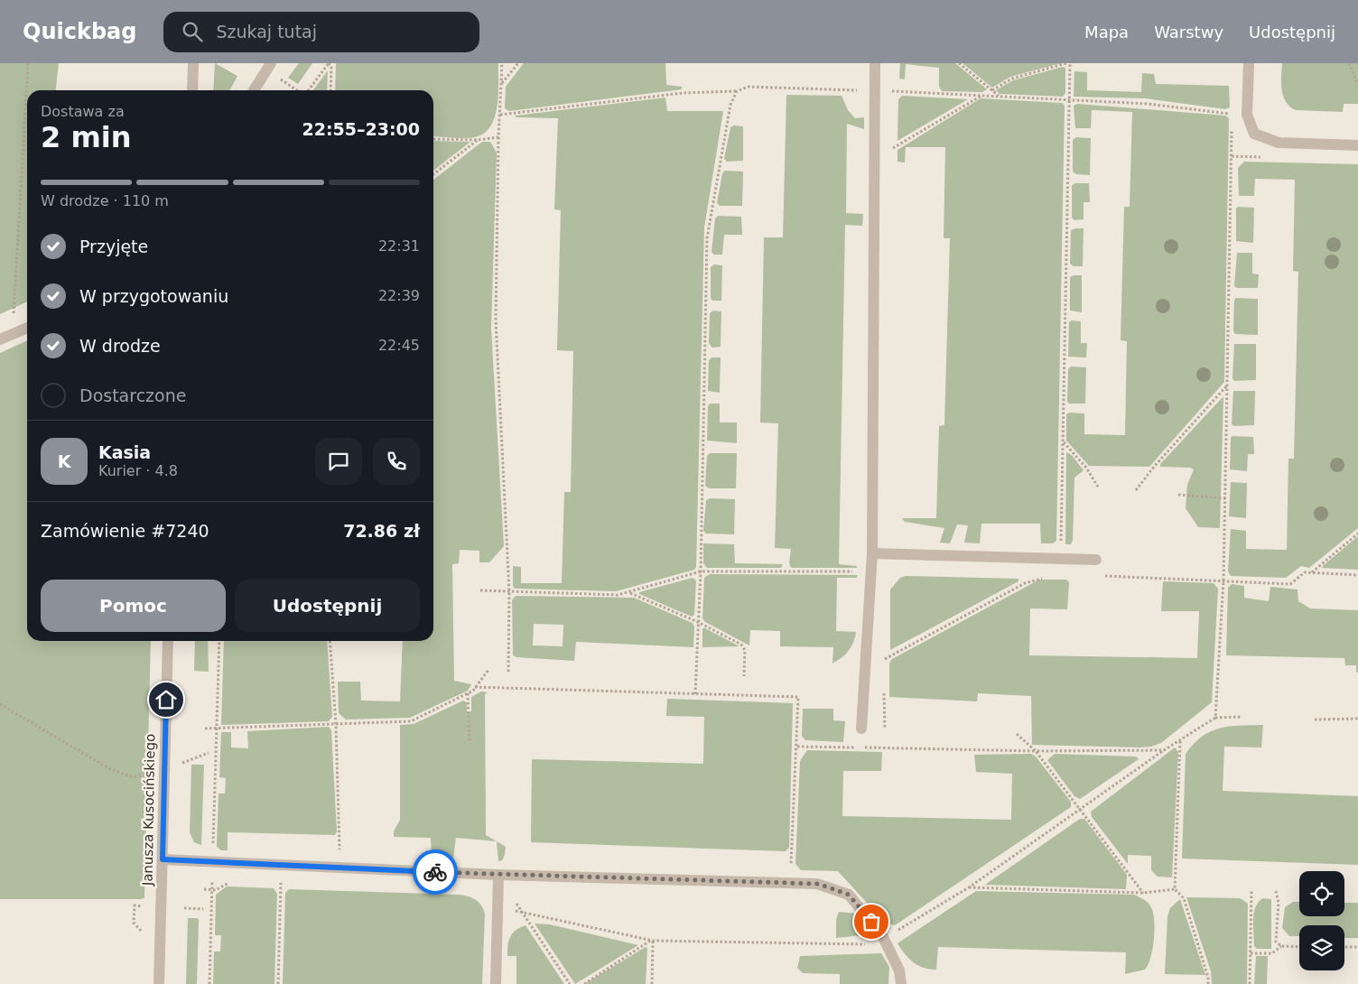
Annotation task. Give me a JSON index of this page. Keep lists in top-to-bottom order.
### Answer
{
  "streets": {
    "street": ["Janusza Kusocińskiego"]
  },
  "page": {
    "header": "Quickbag",
    "search": "Szukaj tutaj",
    "nav": ["Mapa", "Warstwy", "Udostępnij"],
    "heading": ["2 min", "Dostawa za", "22:55–23:00"],
    "panel": [
      "Kasia",
      "Kurier · 4.8",
      "Zamówienie #7240",
      "72.86 zł"
    ],
    "bar": "W drodze · 110 m",
    "list": [
      ["Przyjęte", "22:31"],
      ["W przygotowaniu", "22:39"],
      ["W drodze", "22:45"],
      "Dostarczone"
    ],
    "round": "K",
    "buttons": ["Pomoc", "Udostępnij"]
  }
}
